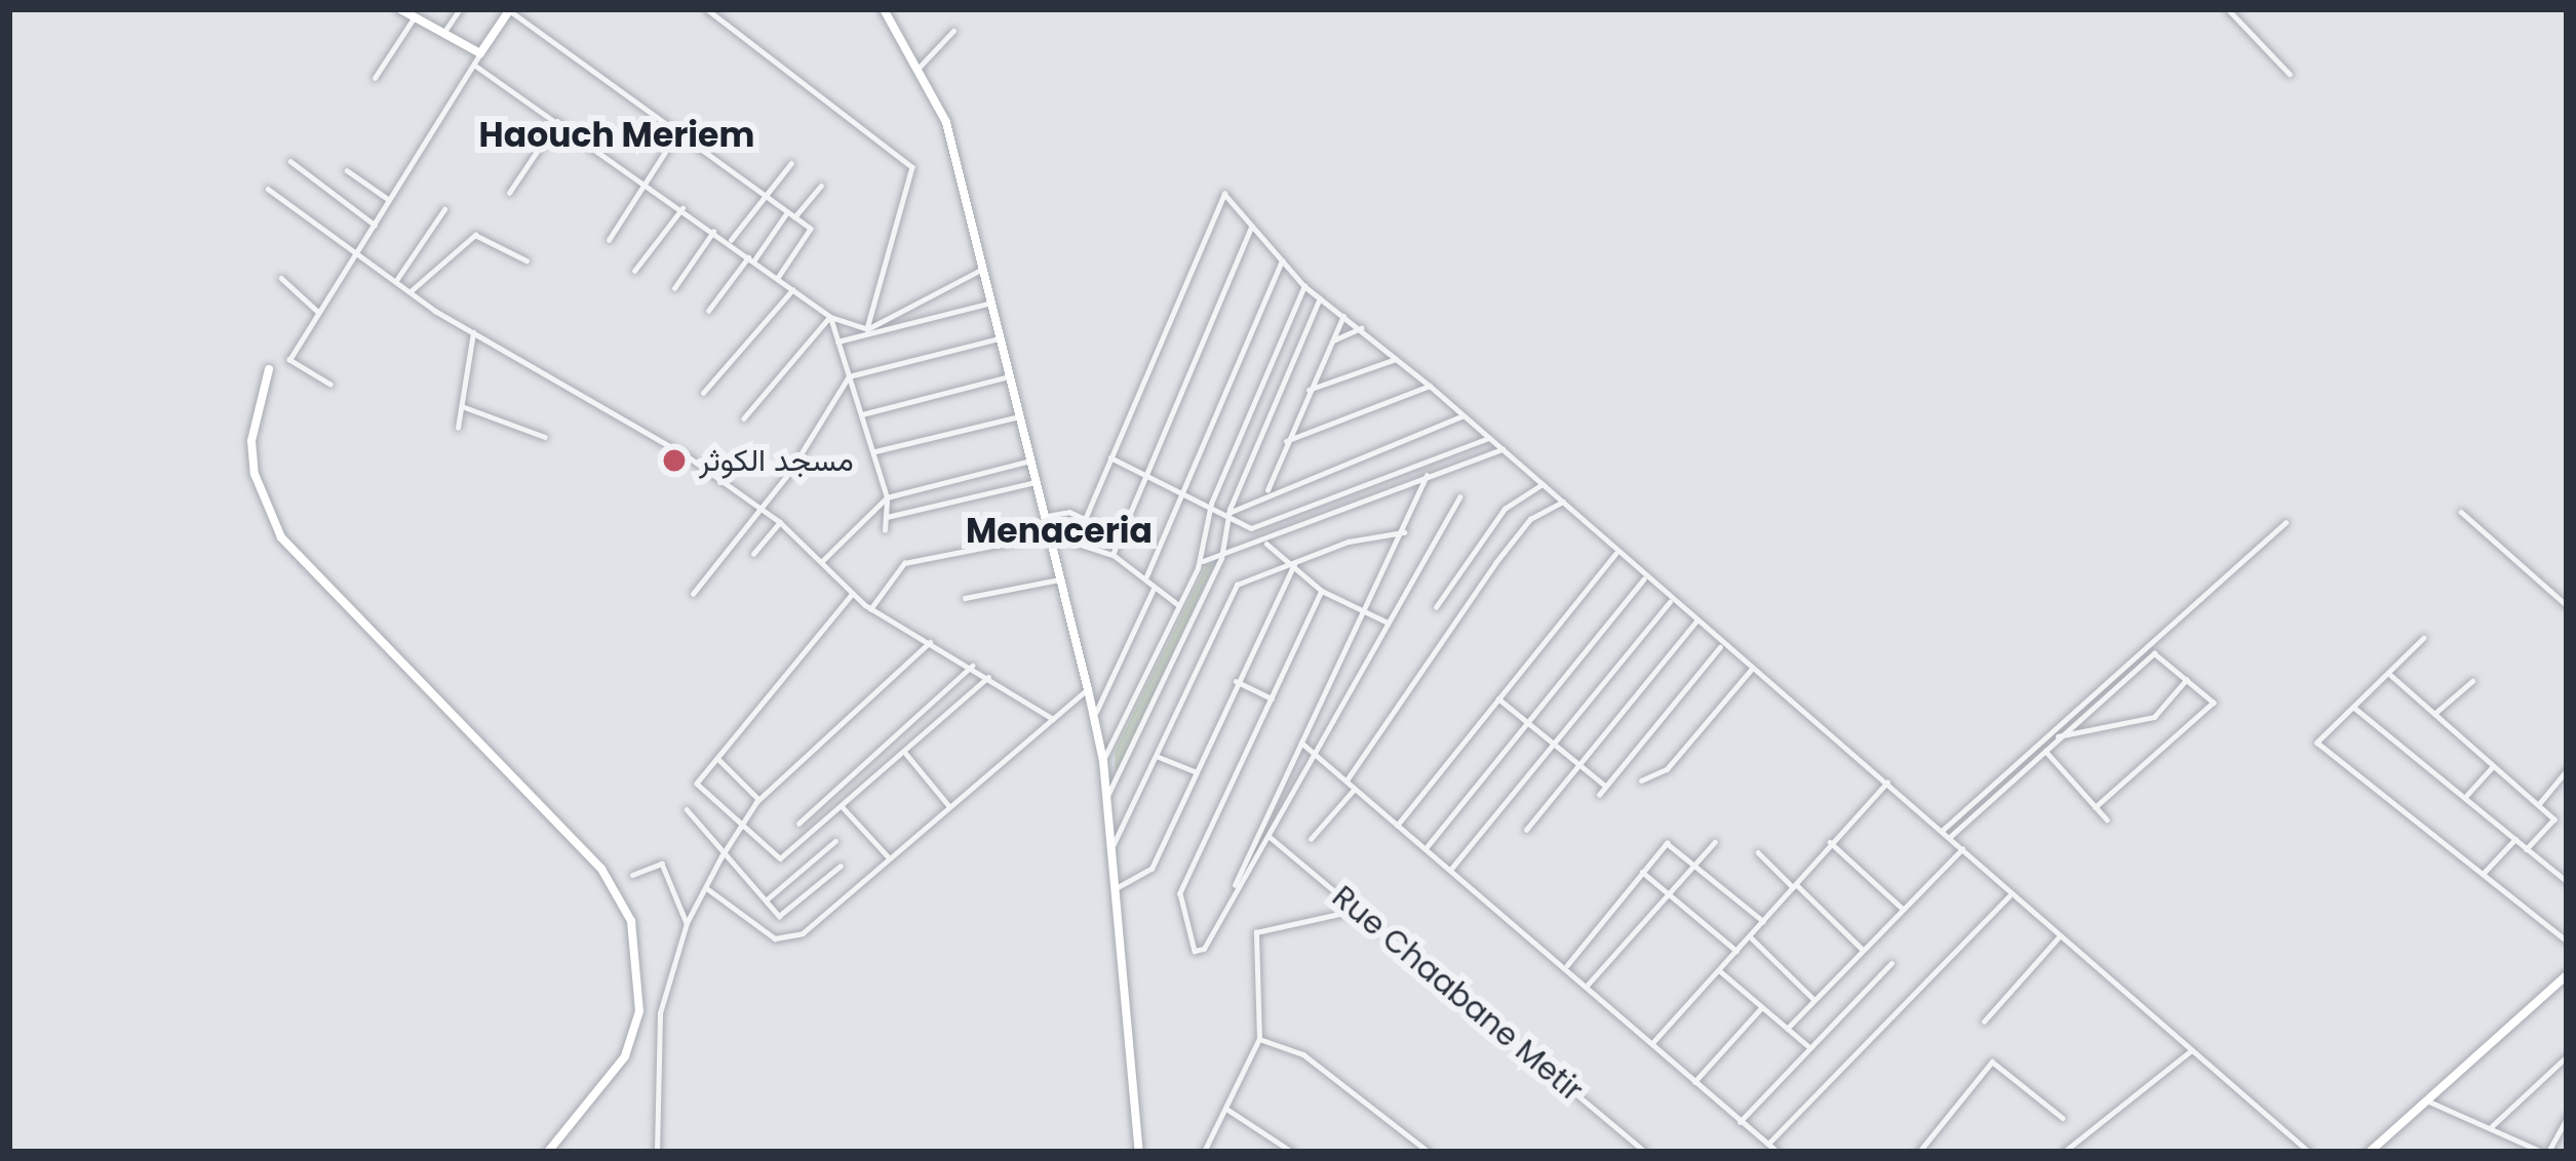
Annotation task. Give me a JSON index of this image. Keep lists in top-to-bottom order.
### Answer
{
  "streets": {
    "street": ["Rue Chaabane Metir"]
  },
  "districts": ["Haouch Meriem", "Menaceria"],
  "places": ["مسجد الكوثر"]
}
